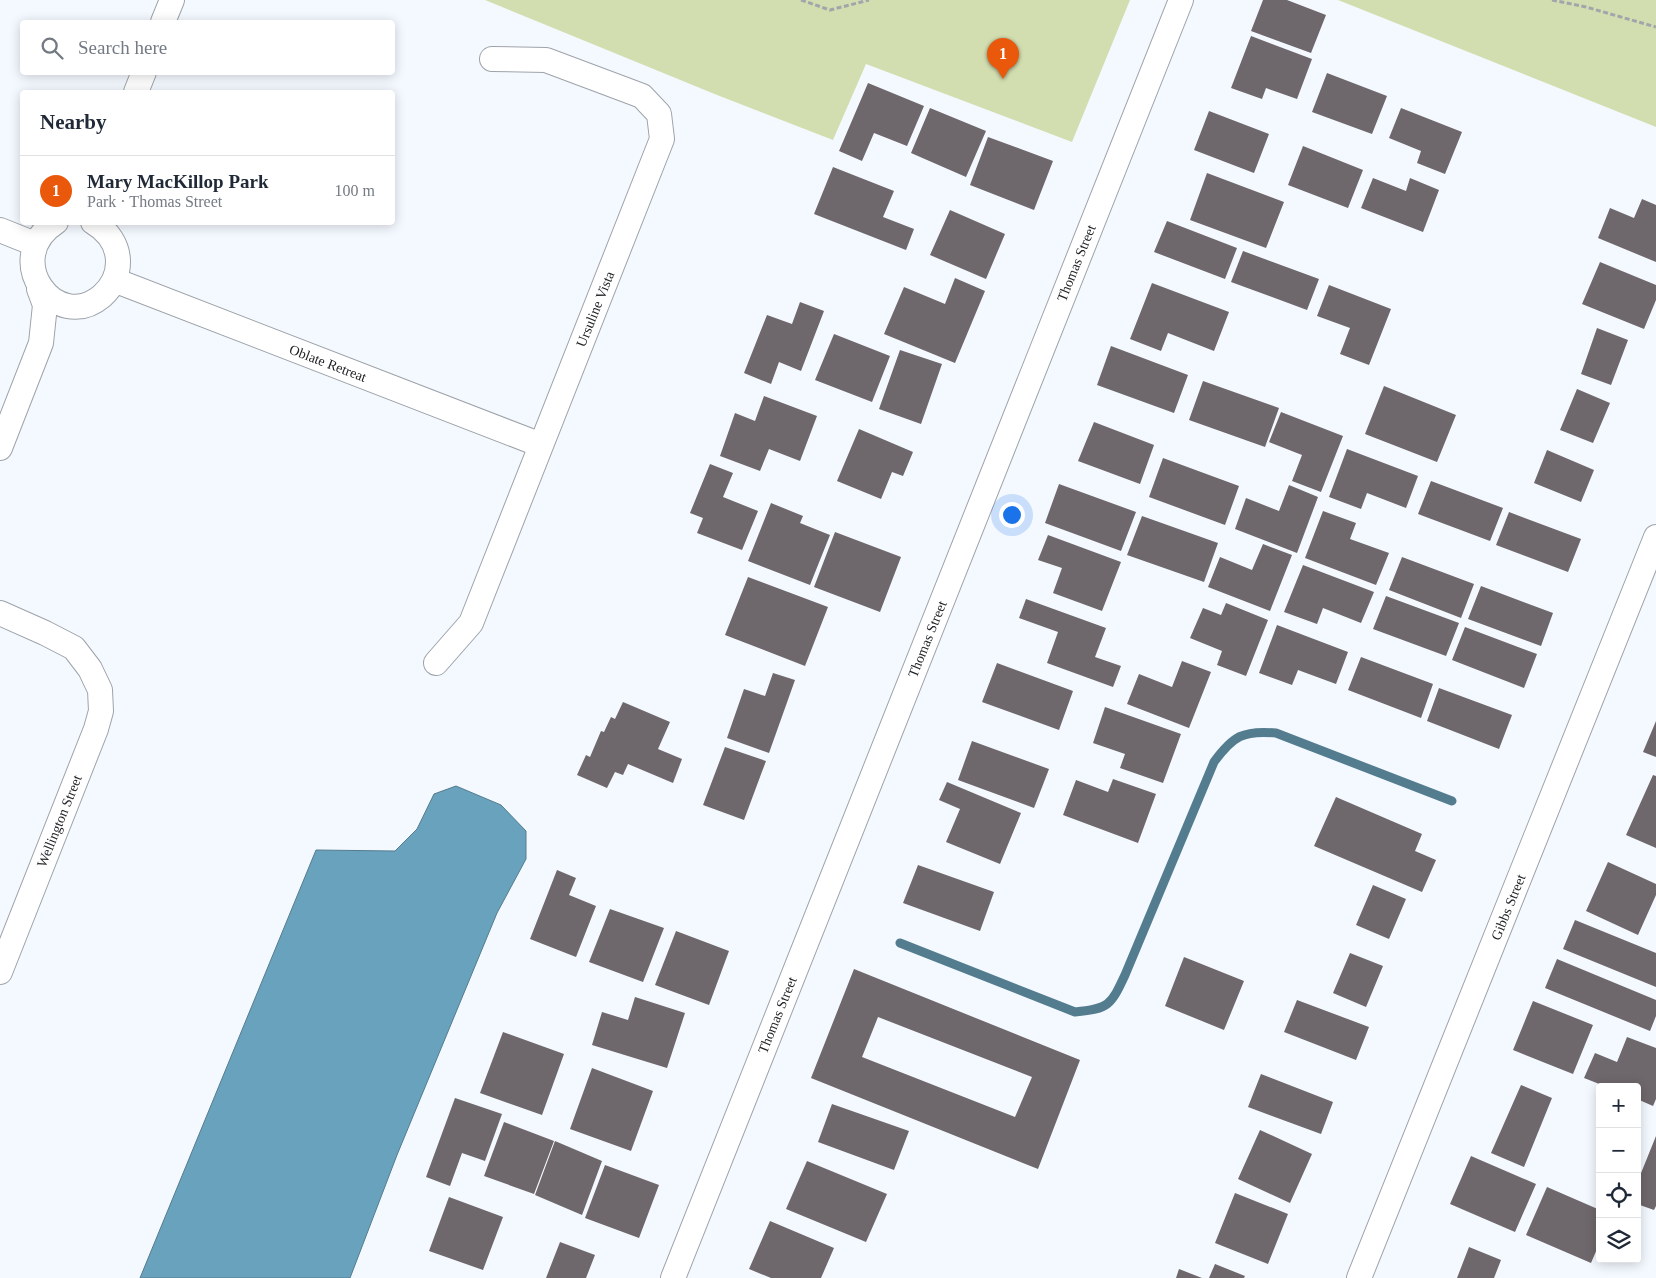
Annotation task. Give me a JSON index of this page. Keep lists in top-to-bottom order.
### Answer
{
  "streets": {
    "street": [
      "Thomas Street",
      "Ursuline Vista",
      "Oblate Retreat",
      "Wellington Street",
      "Gibbs Street"
    ]
  },
  "crossings": [
    ["Ursuline Vista", "Oblate Retreat"]
  ],
  "page": {
    "search": "Search here",
    "pins": "1",
    "heading": "Nearby",
    "list": [
      {
        "mark": "1",
        "name": "Mary MacKillop Park",
        "note": "Park · Thomas Street",
        "value": "100 m"
      }
    ],
    "map_buttons": ["+", "−"]
  }
}
